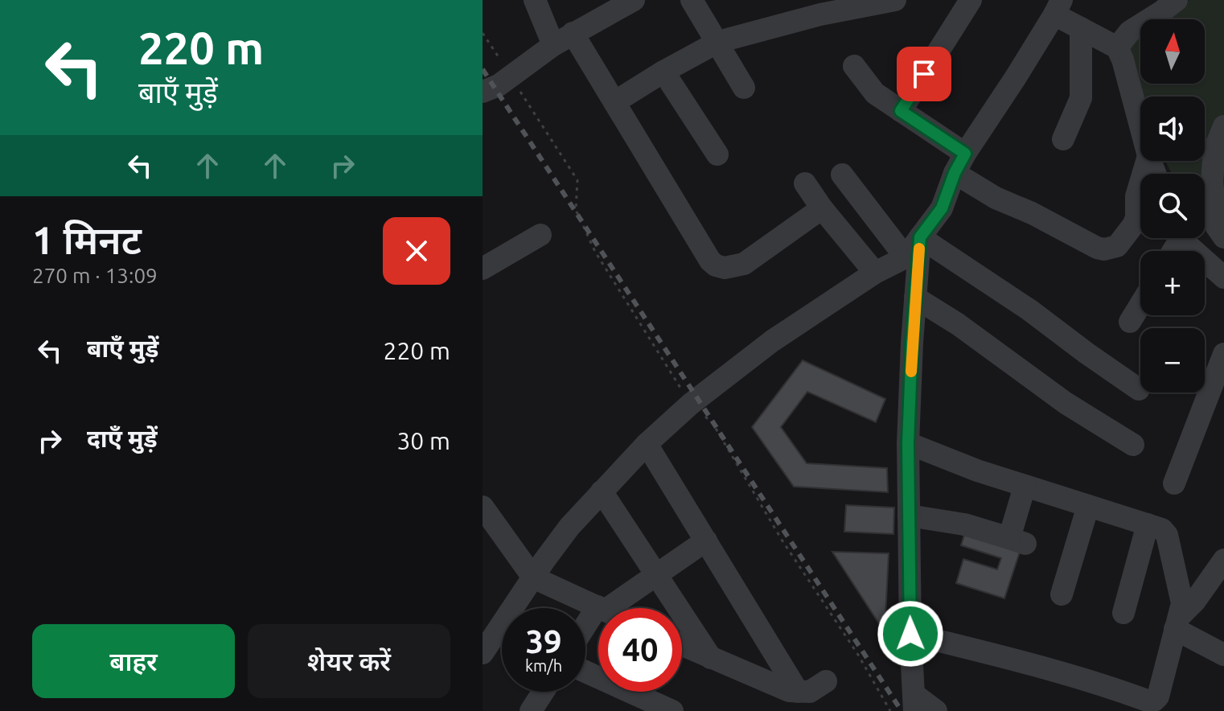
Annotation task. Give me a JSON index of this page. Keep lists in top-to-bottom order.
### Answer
{
  "north": "top",
  "page": {
    "turn": ["220 m", "बाएँ मुड़ें"],
    "map_buttons": ["+", "−"],
    "heading": ["1 मिनट", "270 m · 13:09"],
    "list": [
      {
        "name": "बाएँ मुड़ें",
        "value": "220 m"
      },
      {
        "name": "दाएँ मुड़ें",
        "value": "30 m"
      }
    ],
    "speed": "39 km/h",
    "limit": "40",
    "buttons": ["बाहर", "शेयर करें"]
  }
}
